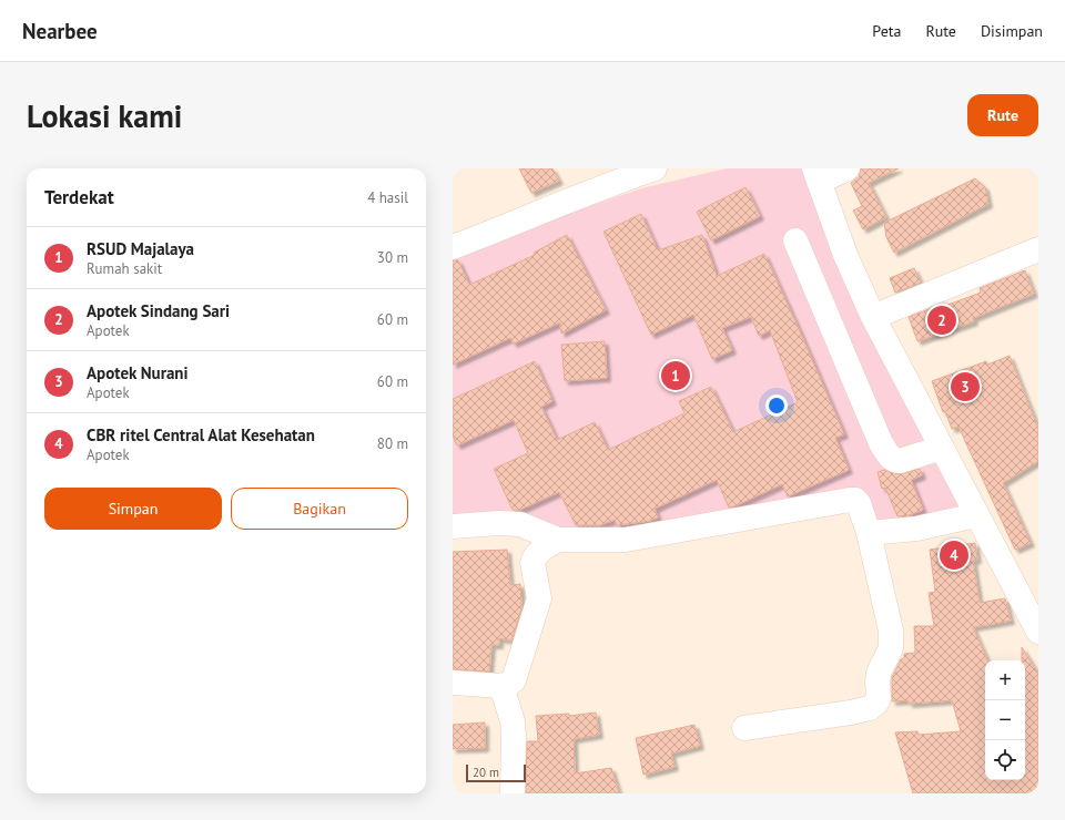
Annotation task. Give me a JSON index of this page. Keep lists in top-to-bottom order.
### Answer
{
  "scale_bar": "20 m",
  "page": {
    "header": "Nearbee",
    "nav": ["Peta", "Rute", "Disimpan"],
    "buttons": [
      "Rute",
      ["Simpan", "Bagikan"]
    ],
    "title": "Lokasi kami",
    "heading": ["Terdekat", "4 hasil"],
    "list": [
      {
        "mark": "1",
        "name": "RSUD Majalaya",
        "note": "Rumah sakit",
        "value": "30 m"
      },
      {
        "mark": "2",
        "name": "Apotek Sindang Sari",
        "note": "Apotek",
        "value": "60 m"
      },
      {
        "mark": "3",
        "name": "Apotek Nurani",
        "note": "Apotek",
        "value": "60 m"
      },
      {
        "mark": "4",
        "name": "CBR ritel Central Alat Kesehatan",
        "note": "Apotek",
        "value": "80 m"
      }
    ],
    "pins": [
      "2",
      "1",
      "3",
      "4"
    ],
    "map_buttons": ["+", "−"],
    "scale": "20 m"
  }
}
